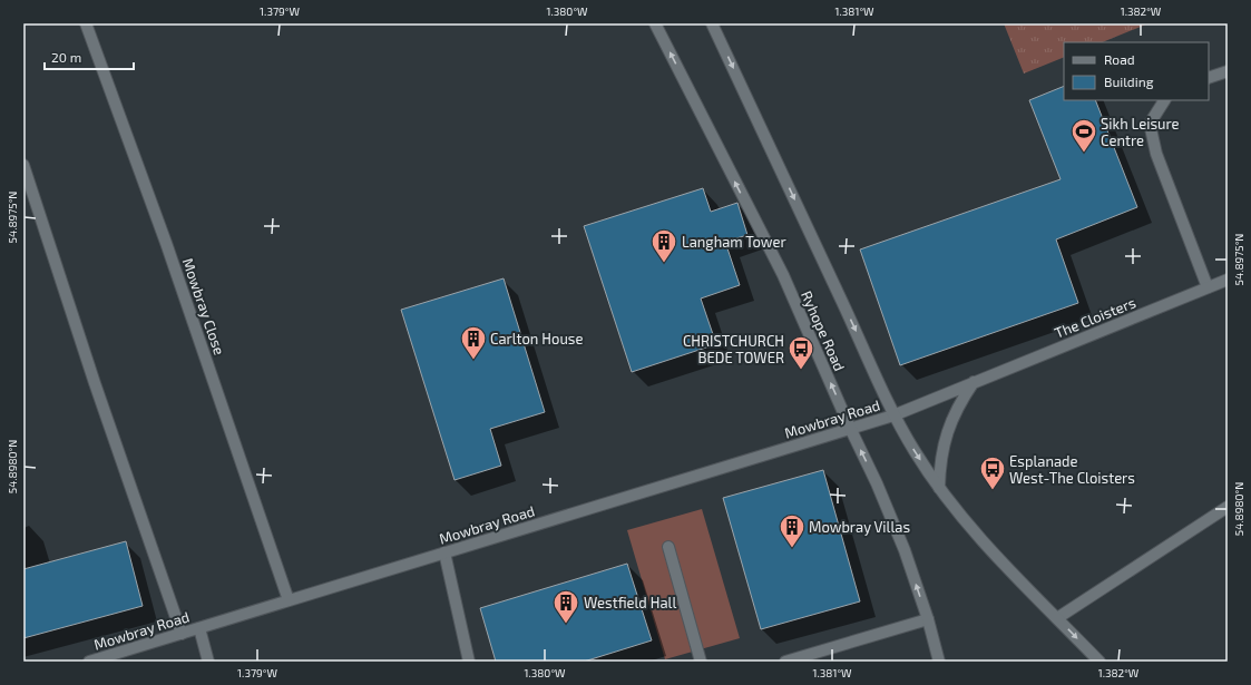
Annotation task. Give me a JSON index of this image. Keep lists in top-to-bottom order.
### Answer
{
  "streets": {
    "street": [
      "Mowbray Close",
      "The Cloisters",
      "Ryhope Road",
      "Mowbray Road"
    ]
  },
  "crossings": [
    ["Mowbray Close", "Mowbray Road"],
    ["The Cloisters", "Ryhope Road"],
    ["The Cloisters", "Mowbray Road"],
    ["Ryhope Road", "Mowbray Road"]
  ],
  "places": {
    "sports": ["Sikh Leisure Centre"],
    "building": [
      "Langham Tower",
      "Carlton House",
      "Mowbray Villas",
      "Westfield Hall"
    ],
    "bus stop": ["CHRISTCHURCH BEDE TOWER", "Esplanade West-The Cloisters"]
  },
  "legend": ["Road", "Building"],
  "scale_bar": "20 m",
  "coordinates": [
    "1.379°W",
    "1.380°W",
    "1.381°W",
    "1.382°W",
    "54.8975°N",
    "54.8980°N"
  ]
}
